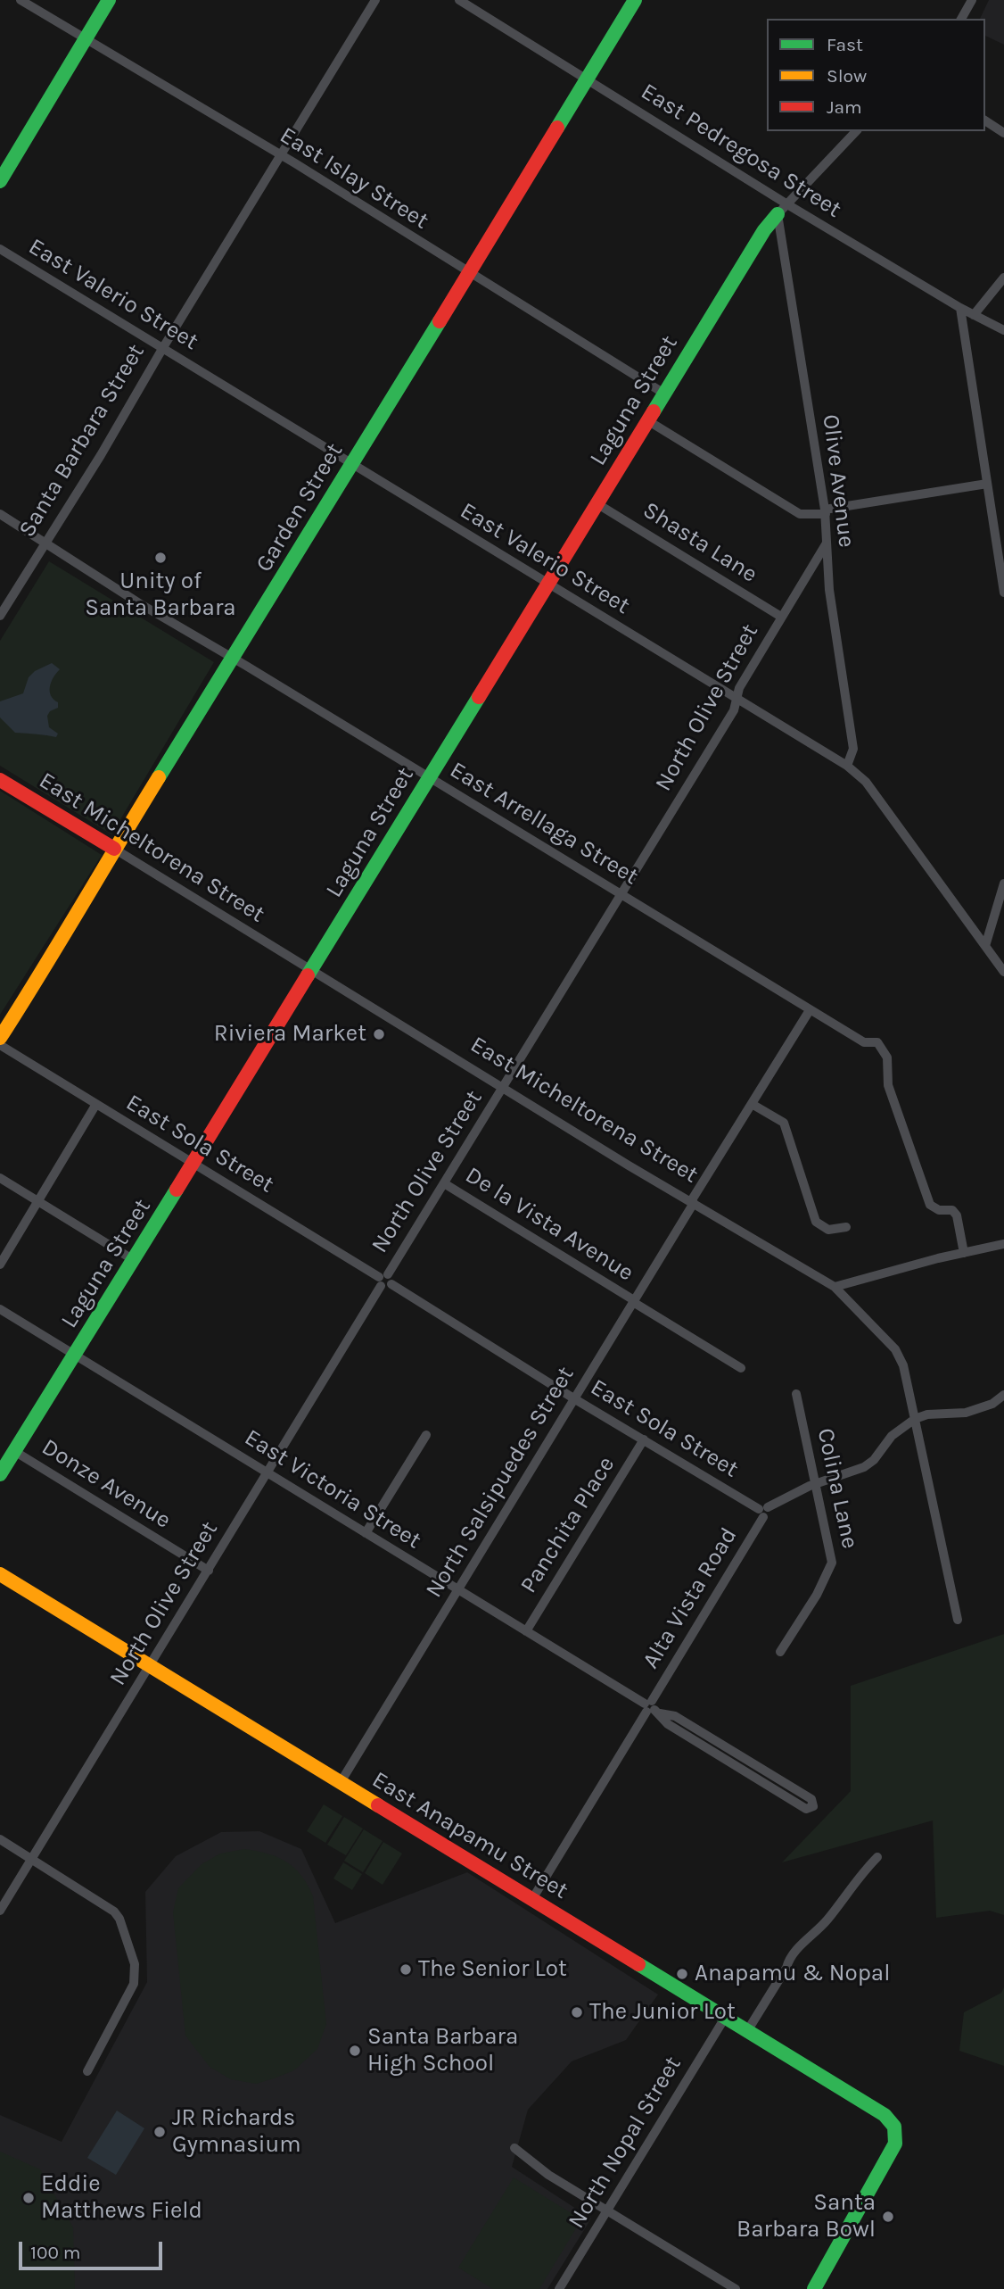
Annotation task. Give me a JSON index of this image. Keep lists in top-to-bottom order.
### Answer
{
  "streets": {
    "street": [
      "East Pedregosa Street",
      "East Islay Street",
      "East Valerio Street",
      "Laguna Street",
      "Santa Barbara Street",
      "Olive Avenue",
      "Garden Street",
      "Shasta Lane",
      "North Olive Street",
      "East Arrellaga Street",
      "East Micheltorena Street",
      "East Sola Street",
      "De la Vista Avenue",
      "North Salsipuedes Street",
      "Donze Avenue",
      "Colina Lane",
      "East Victoria Street",
      "Panchita Place",
      "Alta Vista Road",
      "East Anapamu Street",
      "North Nopal Street"
    ]
  },
  "crossings": [
    ["East Pedregosa Street", "Laguna Street"],
    ["East Pedregosa Street", "Olive Avenue"],
    ["East Pedregosa Street", "Garden Street"],
    ["East Islay Street", "Laguna Street"],
    ["East Islay Street", "Santa Barbara Street"],
    ["East Islay Street", "Garden Street"],
    ["East Valerio Street", "Laguna Street"],
    ["East Valerio Street", "Santa Barbara Street"],
    ["East Valerio Street", "Olive Avenue"],
    ["East Valerio Street", "Garden Street"],
    ["East Valerio Street", "North Olive Street"],
    ["Laguna Street", "Olive Avenue"],
    ["Laguna Street", "Shasta Lane"],
    ["Laguna Street", "East Arrellaga Street"],
    ["Laguna Street", "East Micheltorena Street"],
    ["Laguna Street", "East Sola Street"],
    ["Laguna Street", "Donze Avenue"],
    ["Laguna Street", "East Victoria Street"],
    ["Santa Barbara Street", "East Arrellaga Street"],
    ["Olive Avenue", "North Olive Street"],
    ["Garden Street", "East Arrellaga Street"],
    ["Garden Street", "East Micheltorena Street"],
    ["Shasta Lane", "North Olive Street"],
    ["North Olive Street", "East Arrellaga Street"],
    ["North Olive Street", "East Micheltorena Street"],
    ["North Olive Street", "East Sola Street"],
    ["North Olive Street", "De la Vista Avenue"],
    ["North Olive Street", "Donze Avenue"],
    ["North Olive Street", "East Victoria Street"],
    ["North Olive Street", "East Anapamu Street"],
    ["East Arrellaga Street", "North Salsipuedes Street"],
    ["East Micheltorena Street", "North Salsipuedes Street"],
    ["East Sola Street", "North Salsipuedes Street"],
    ["East Sola Street", "Panchita Place"],
    ["East Sola Street", "Alta Vista Road"],
    ["De la Vista Avenue", "North Salsipuedes Street"],
    ["North Salsipuedes Street", "East Victoria Street"],
    ["North Salsipuedes Street", "East Anapamu Street"],
    ["East Victoria Street", "Panchita Place"],
    ["East Victoria Street", "Alta Vista Road"],
    ["Alta Vista Road", "East Anapamu Street"],
    ["East Anapamu Street", "North Nopal Street"]
  ],
  "places": [
    "Unity of Santa Barbara",
    "Riviera Market",
    "The Senior Lot",
    "Anapamu & Nopal",
    "The Junior Lot",
    "Santa Barbara High School",
    "JR Richards Gymnasium",
    "Eddie Matthews Field",
    "Santa Barbara Bowl"
  ],
  "legend": ["Fast", "Slow", "Jam"],
  "scale_bar": "100 m"
}
